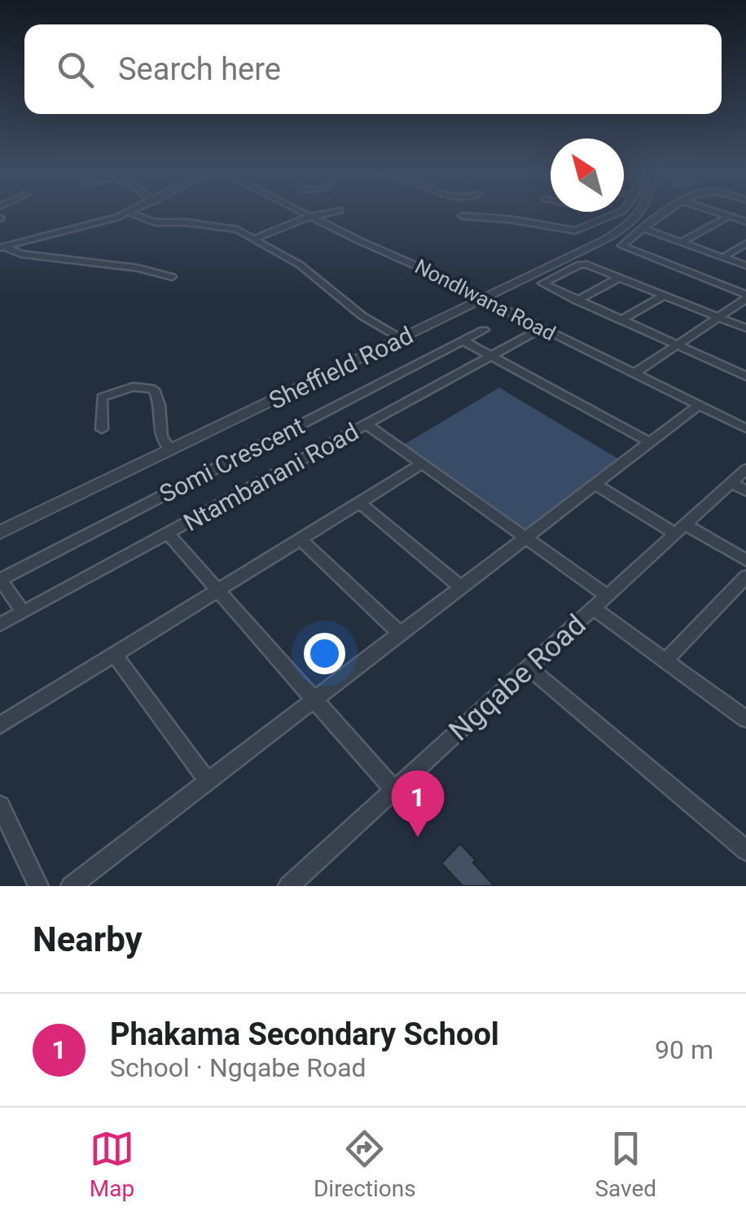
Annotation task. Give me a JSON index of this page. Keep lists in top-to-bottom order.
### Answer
{
  "streets": {
    "street": [
      "Nondlwana Road",
      "Sheffield Road",
      "Somi Crescent",
      "Ntambanani Road",
      "Ngqabe Road"
    ]
  },
  "crossings": [
    ["Nondlwana Road", "Sheffield Road"],
    ["Nondlwana Road", "Ntambanani Road"],
    ["Somi Crescent", "Ntambanani Road"]
  ],
  "north": "top left",
  "page": {
    "search": "Search here",
    "pins": "1",
    "heading": "Nearby",
    "list": [
      {
        "mark": "1",
        "name": "Phakama Secondary School",
        "note": "School · Ngqabe Road",
        "value": "90 m"
      }
    ],
    "nav": ["Map", "Directions", "Saved"]
  }
}
